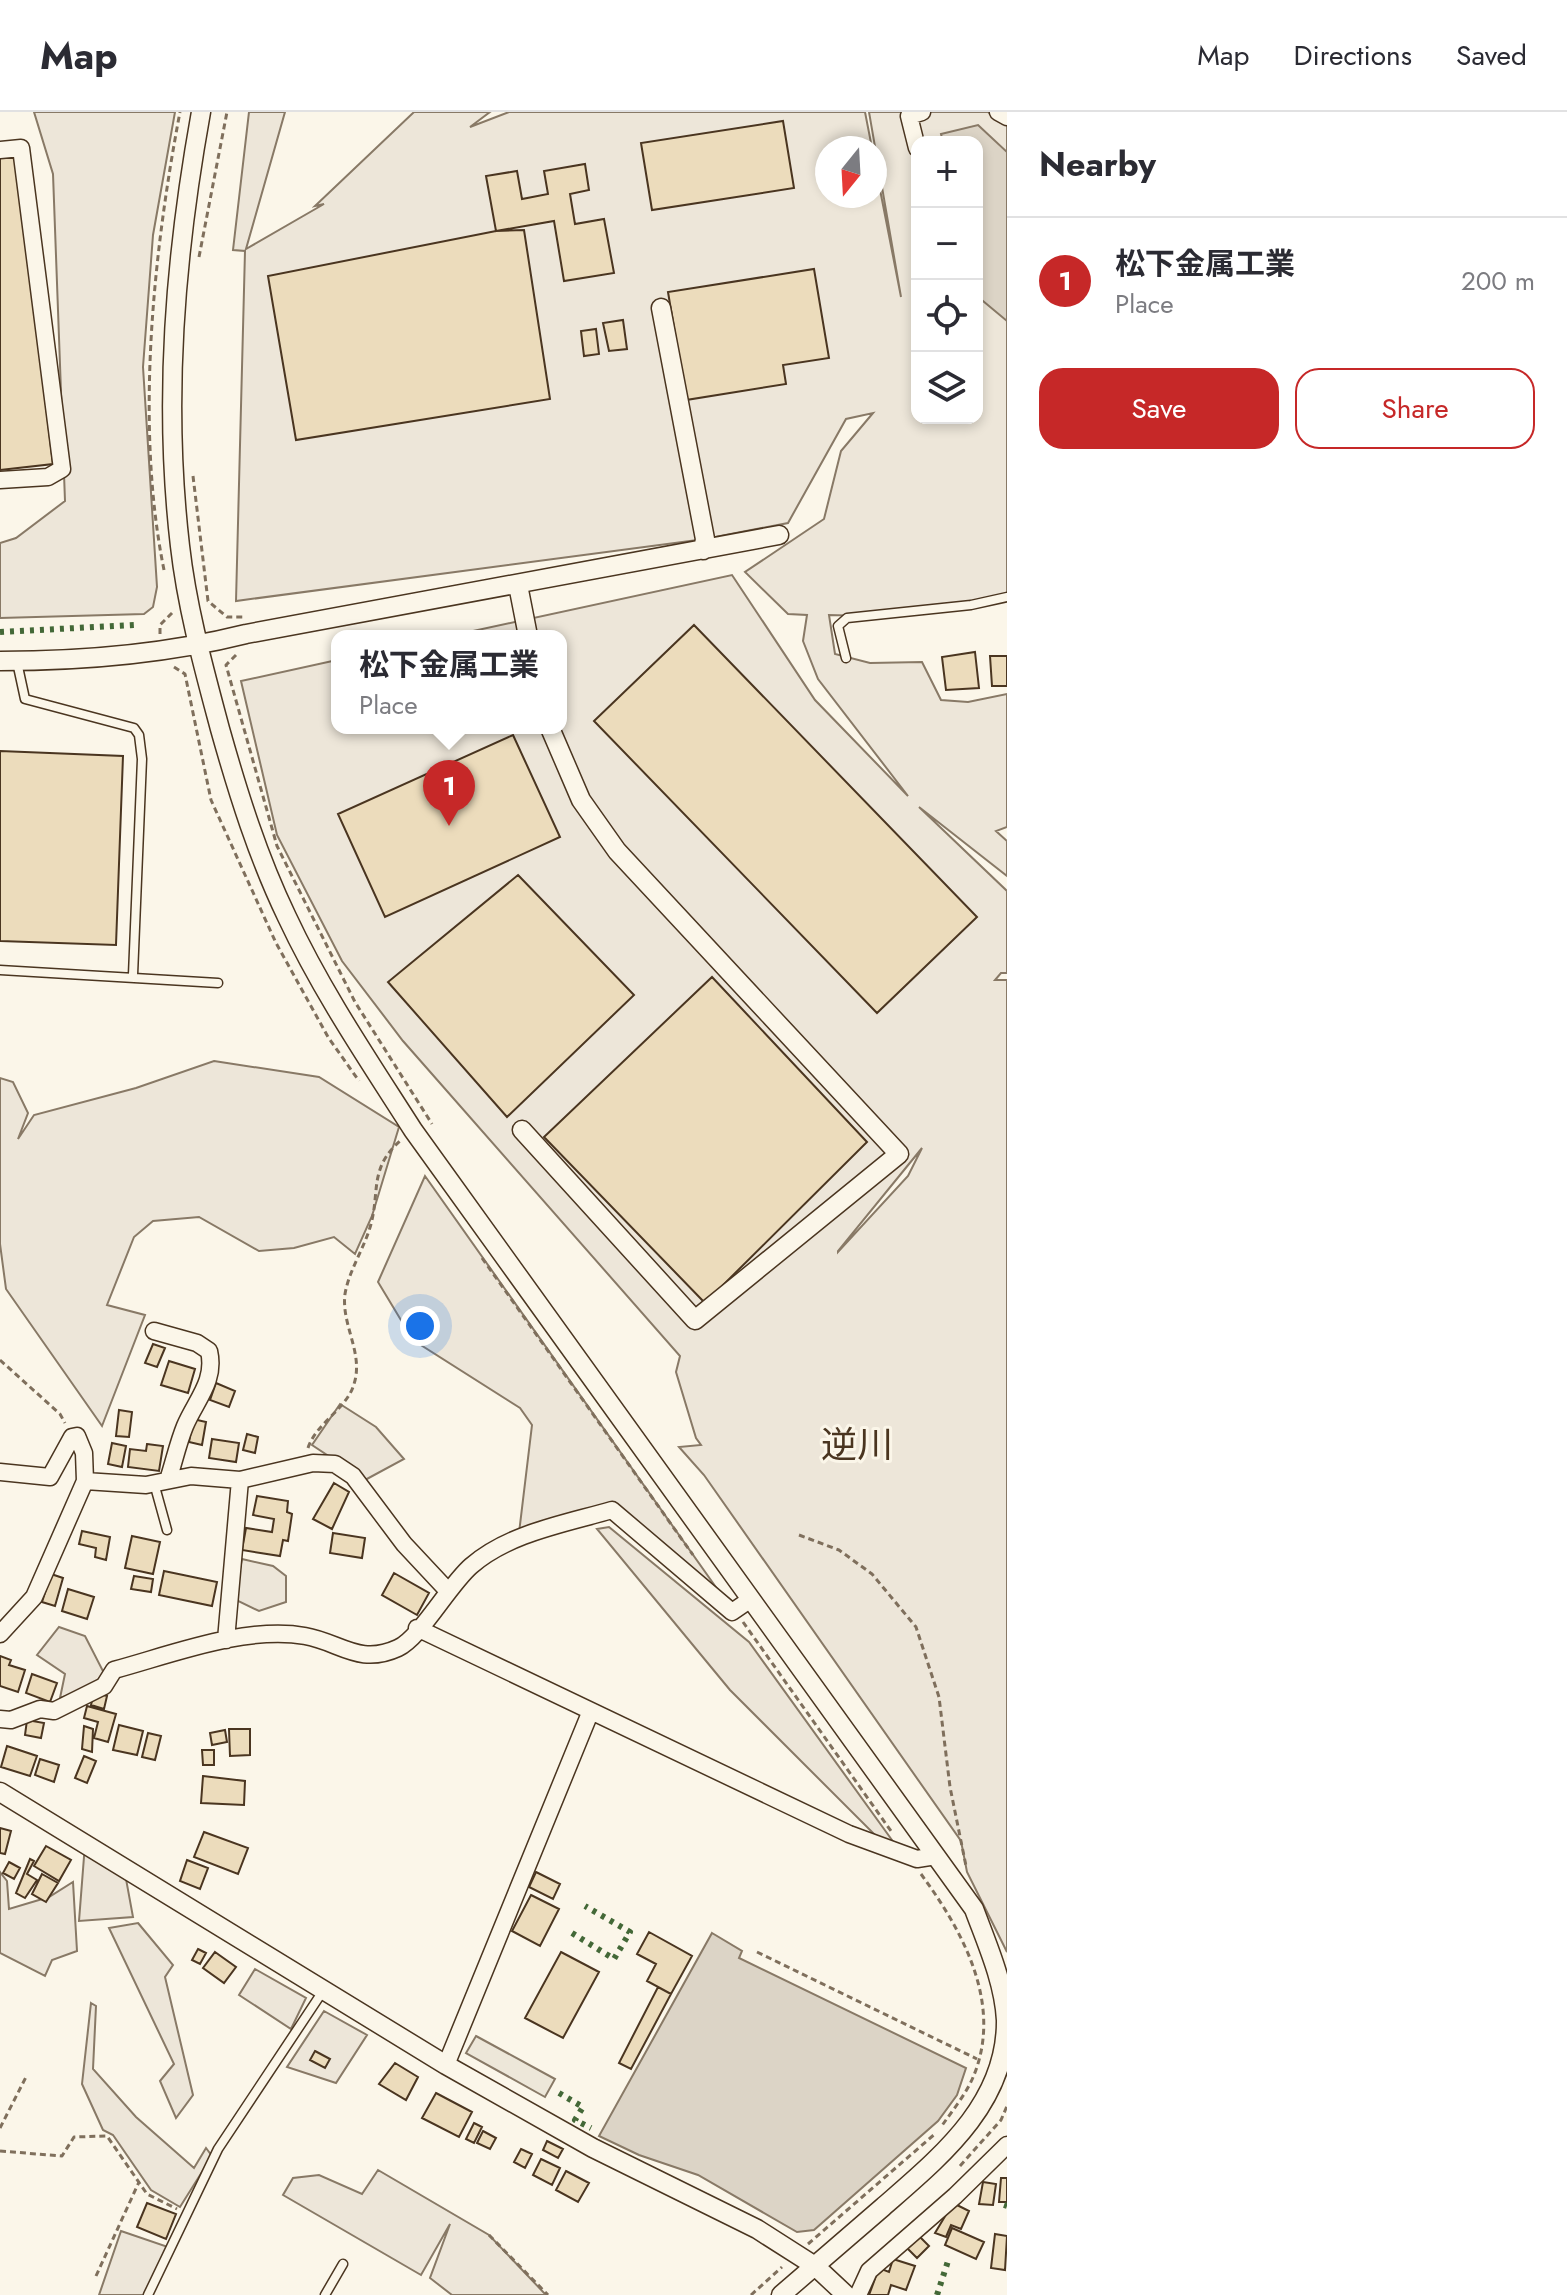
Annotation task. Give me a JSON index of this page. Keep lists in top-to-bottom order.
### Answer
{
  "districts": ["逆川"],
  "north": "bottom",
  "page": {
    "header": "Map",
    "nav": ["Map", "Directions", "Saved"],
    "heading": "Nearby",
    "map_buttons": ["+", "−"],
    "list": [
      {
        "mark": "1",
        "name": "松下金属工業",
        "note": "Place",
        "value": "200 m"
      }
    ],
    "buttons": ["Save", "Share"],
    "popup": ["松下金属工業", "Place"],
    "pins": "1"
  }
}
